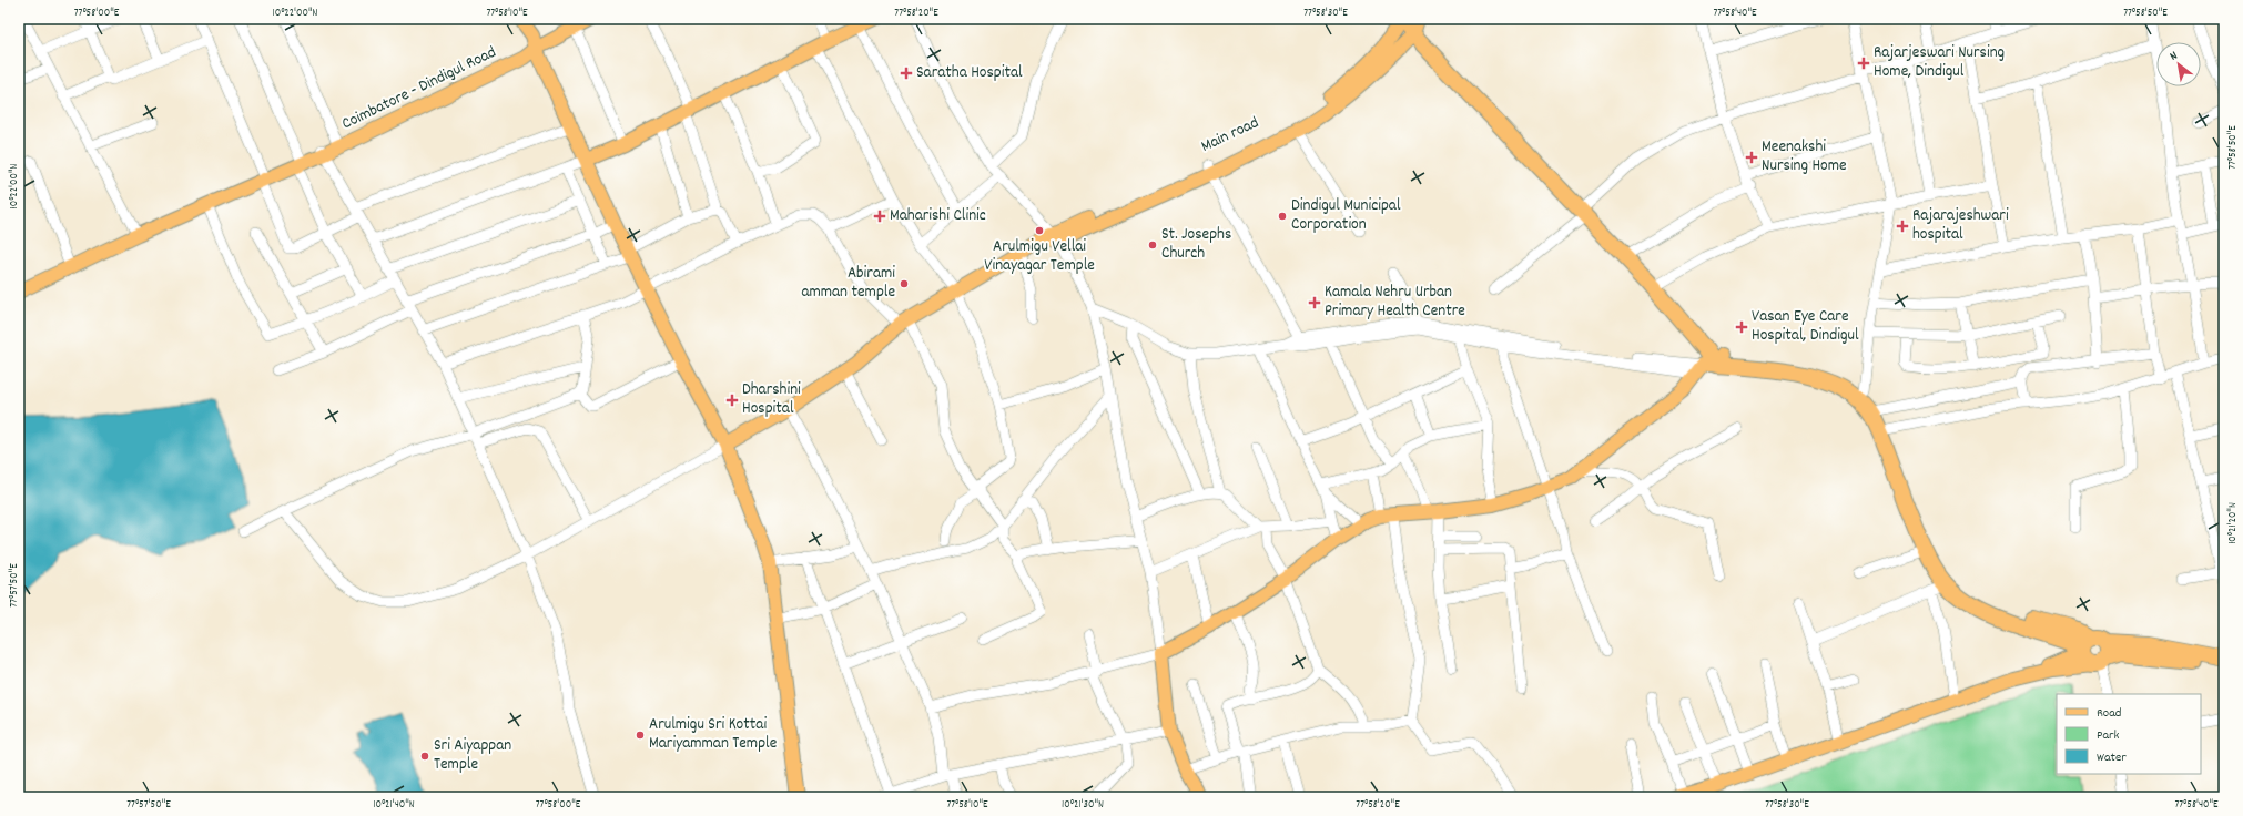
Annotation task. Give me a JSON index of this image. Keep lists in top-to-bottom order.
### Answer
{
  "streets": {
    "main road": ["Coimbatore - Dindigul Road", "Main road"]
  },
  "places": {
    "health": [
      "Rajarjeswari Nursing Home, Dindigul",
      "Saratha Hospital",
      "Meenakshi Nursing Home",
      "Maharishi Clinic",
      "Rajarajeshwari hospital",
      "Kamala Nehru Urban Primary Health Centre",
      "Vasan Eye Care Hospital, Dindigul",
      "Dharshini Hospital"
    ],
    "other": [
      "Dindigul Municipal Corporation",
      "Arulmigu Vellai Vinayagar Temple",
      "St. Josephs Church",
      "Abirami amman temple",
      "Arulmigu Sri Kottai Mariyamman Temple",
      "Sri Aiyappan Temple"
    ]
  },
  "legend": ["Road", "Park", "Water"],
  "north": "top left",
  "coordinates": [
    "77°58'00\"E",
    "10°22'00\"N",
    "77°58'10\"E",
    "77°58'20\"E",
    "77°58'30\"E",
    "77°58'40\"E",
    "77°58'50\"E",
    "10°21'20\"N",
    "77°57'50\"E",
    "10°21'40\"N",
    "10°21'30\"N"
  ]
}
